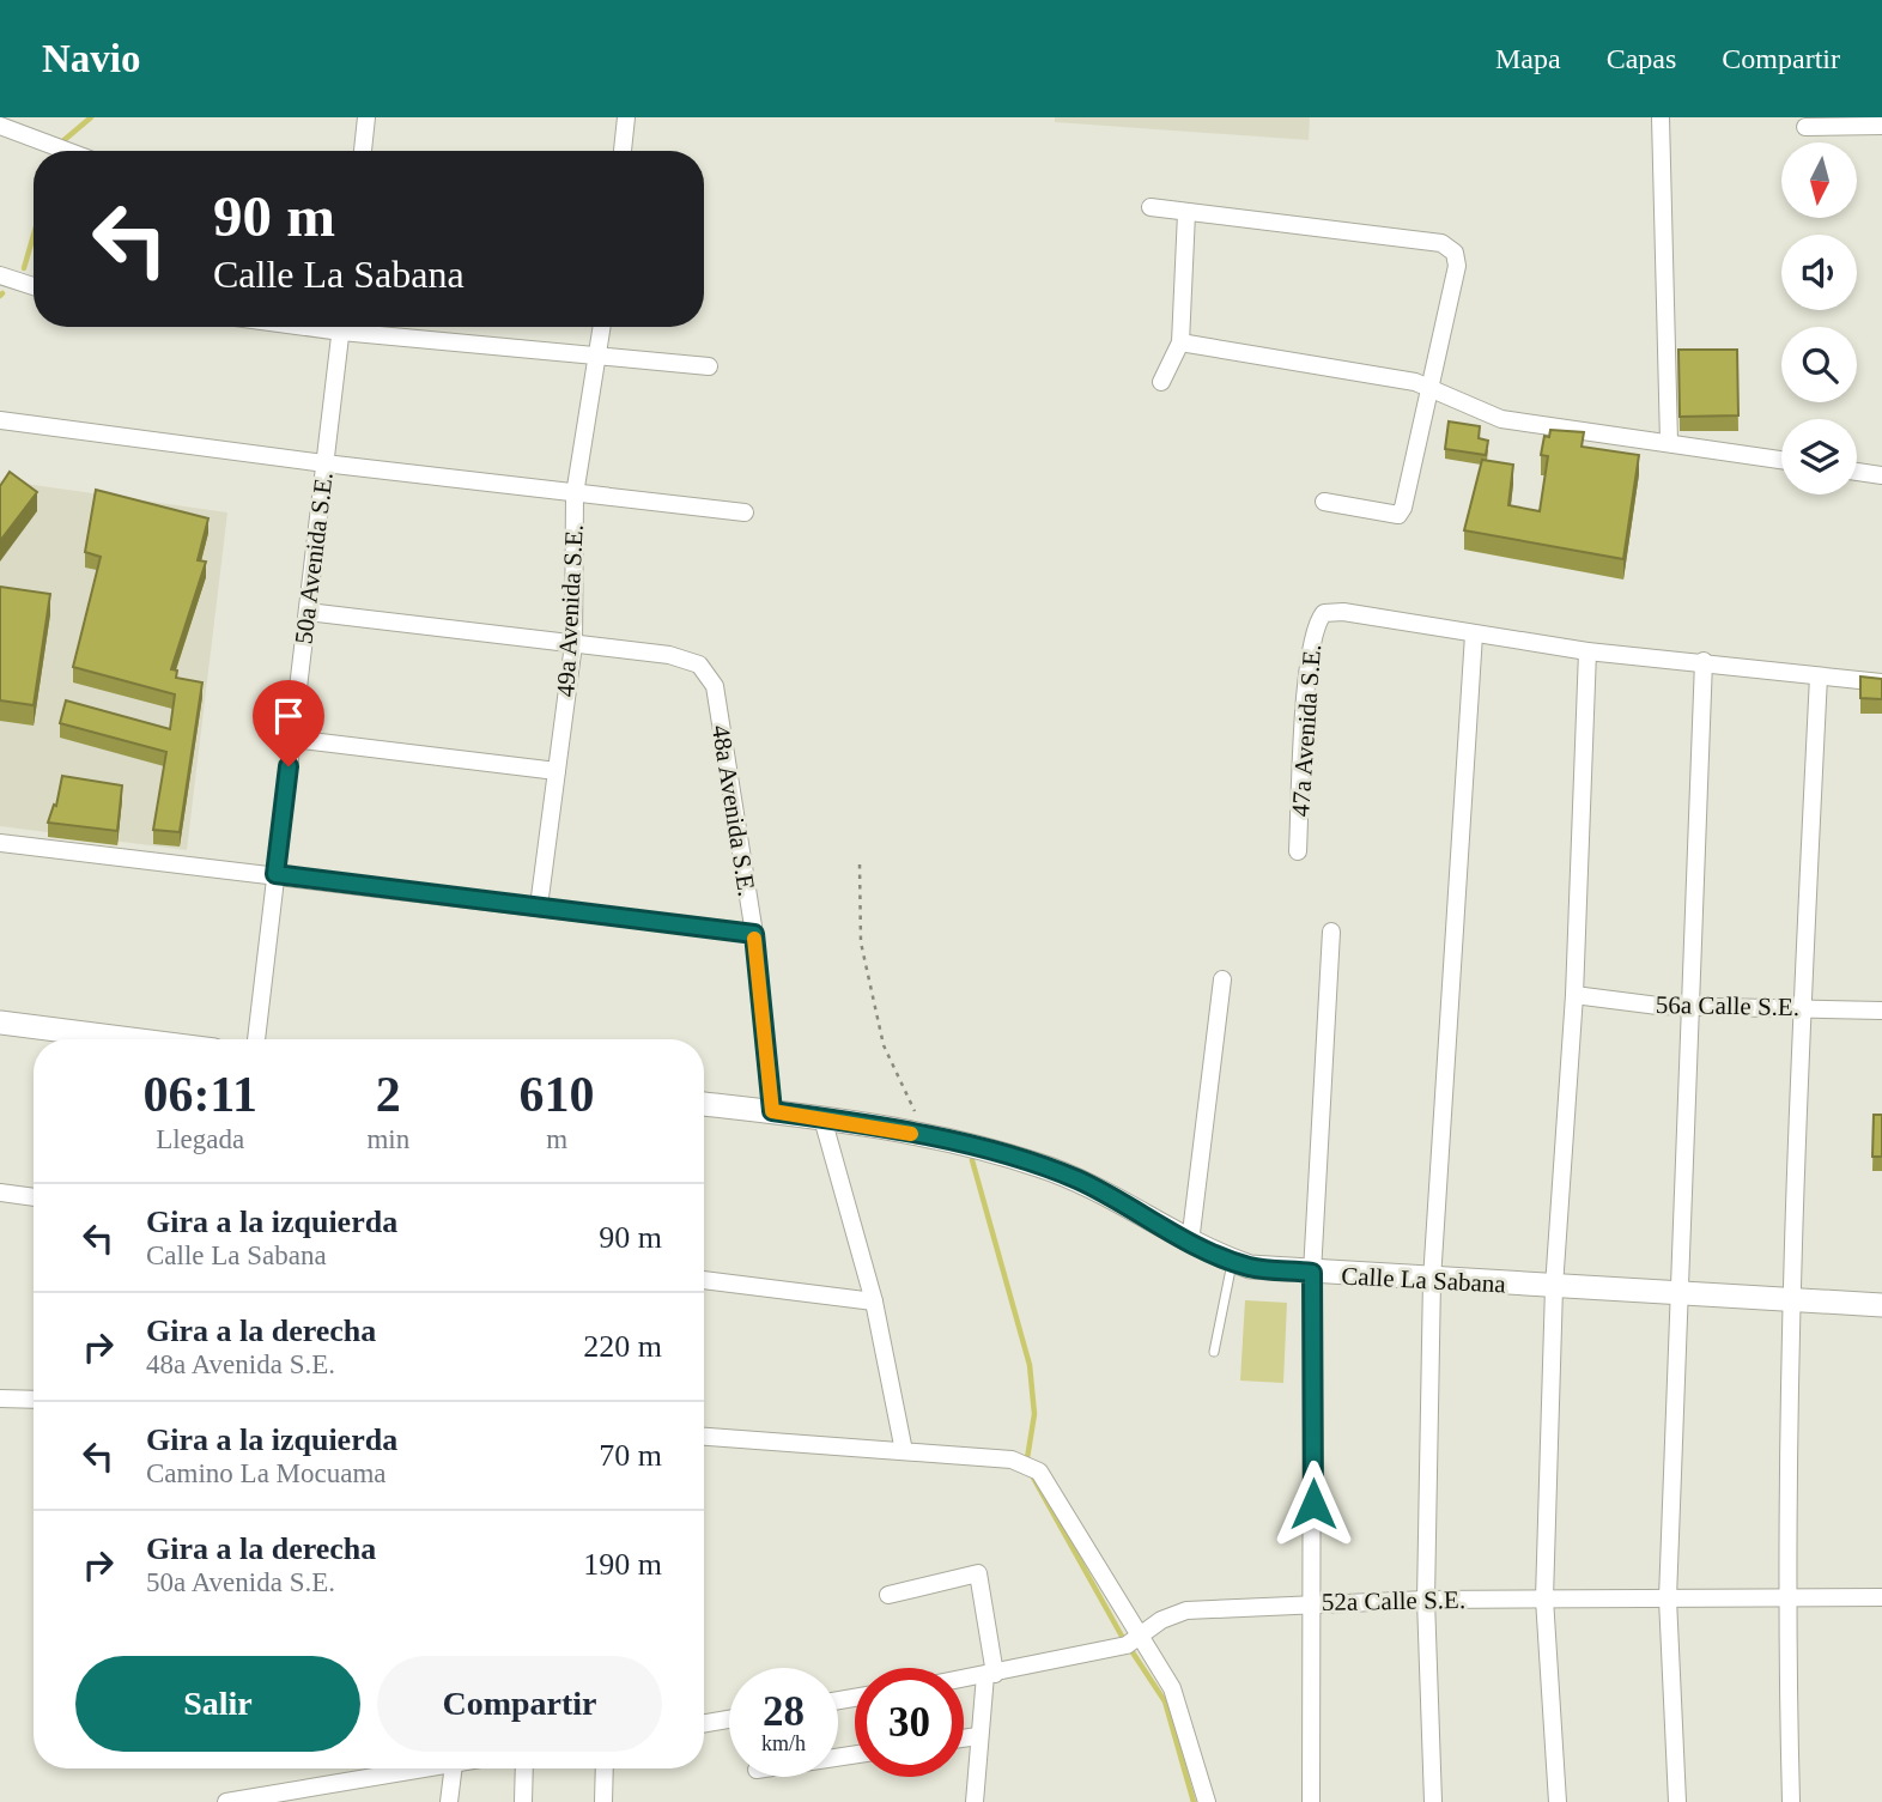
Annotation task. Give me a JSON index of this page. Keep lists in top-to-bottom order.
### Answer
{
  "streets": {
    "street": [
      "50a Avenida S.E.",
      "49a Avenida S.E.",
      "47a Avenida S.E.",
      "48a Avenida S.E.",
      "56a Calle S.E.",
      "Calle La Sabana",
      "52a Calle S.E."
    ]
  },
  "crossings": [
    ["49a Avenida S.E.", "48a Avenida S.E."],
    ["48a Avenida S.E.", "Calle La Sabana"]
  ],
  "north": "bottom",
  "page": {
    "header": "Navio",
    "nav": ["Mapa", "Capas", "Compartir"],
    "turn": ["90 m", "Calle La Sabana"],
    "eta": [
      "06:11",
      "Llegada",
      "2",
      "min",
      "610",
      "m"
    ],
    "list": [
      {
        "name": "Gira a la izquierda",
        "note": "Calle La Sabana",
        "value": "90 m"
      },
      {
        "name": "Gira a la derecha",
        "note": "48a Avenida S.E.",
        "value": "220 m"
      },
      {
        "name": "Gira a la izquierda",
        "note": "Camino La Mocuama",
        "value": "70 m"
      },
      {
        "name": "Gira a la derecha",
        "note": "50a Avenida S.E.",
        "value": "190 m"
      }
    ],
    "buttons": ["Salir", "Compartir"],
    "speed": "28 km/h",
    "limit": "30"
  }
}
